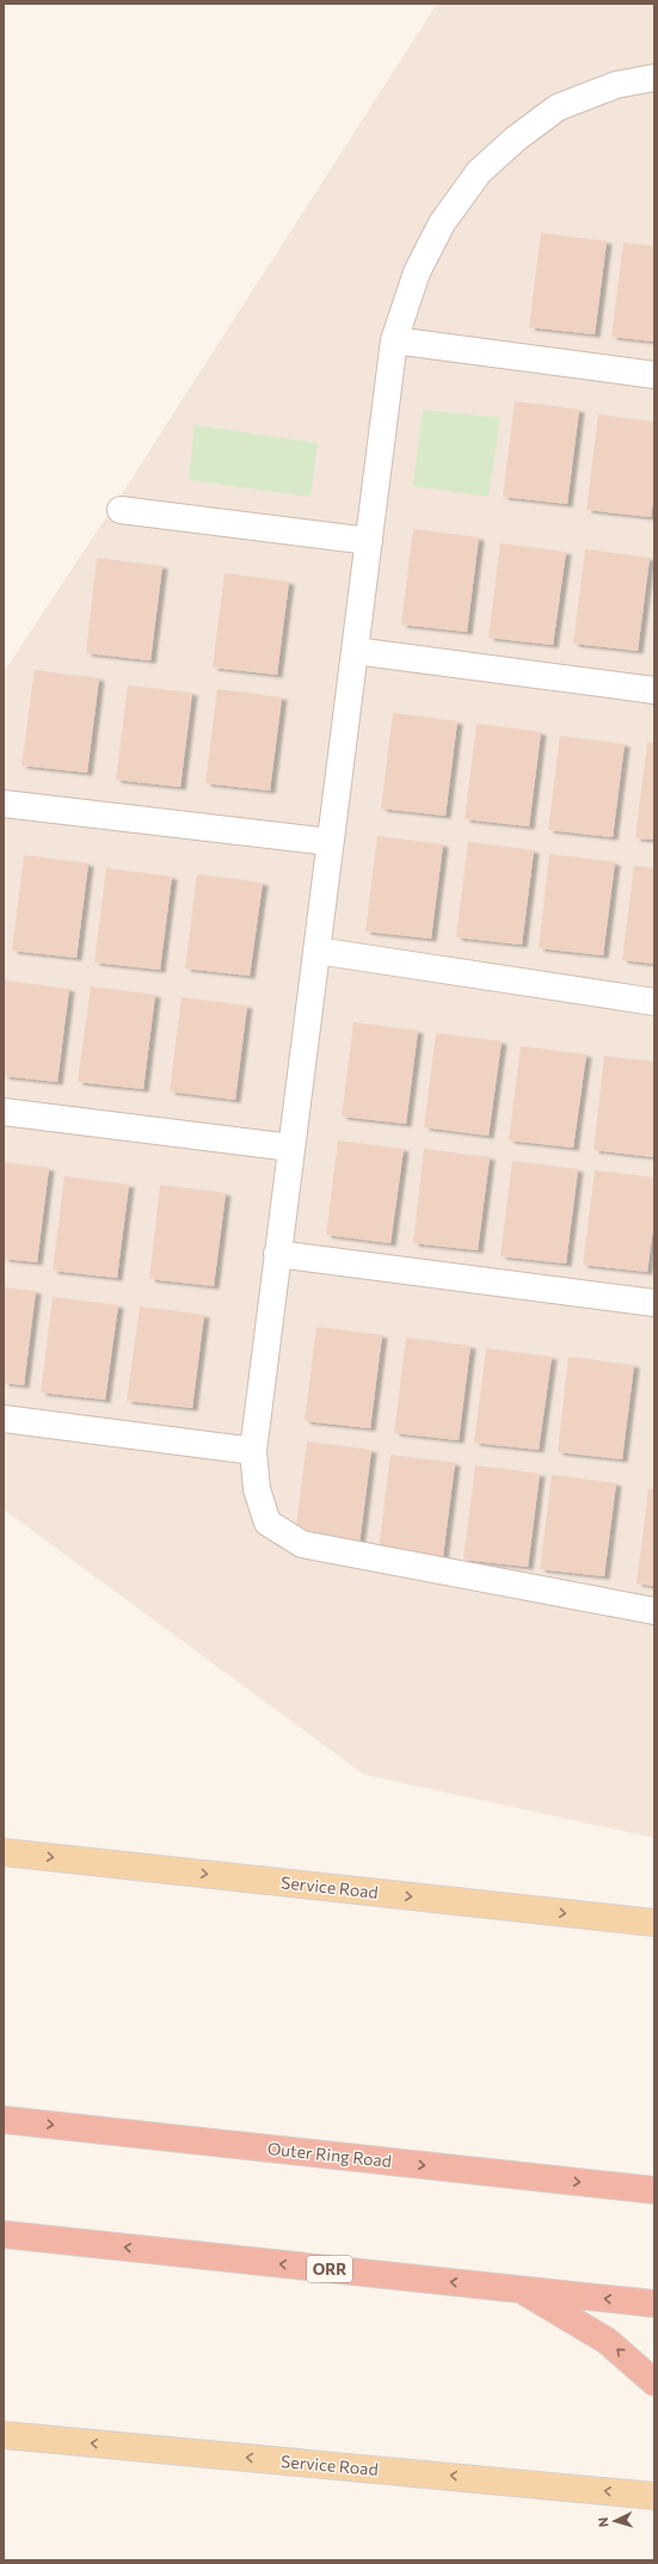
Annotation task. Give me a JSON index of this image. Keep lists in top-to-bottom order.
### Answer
{
  "streets": {
    "highway": ["Outer Ring Road", "ORR"],
    "main road": ["Service Road"]
  },
  "north": "left"
}
